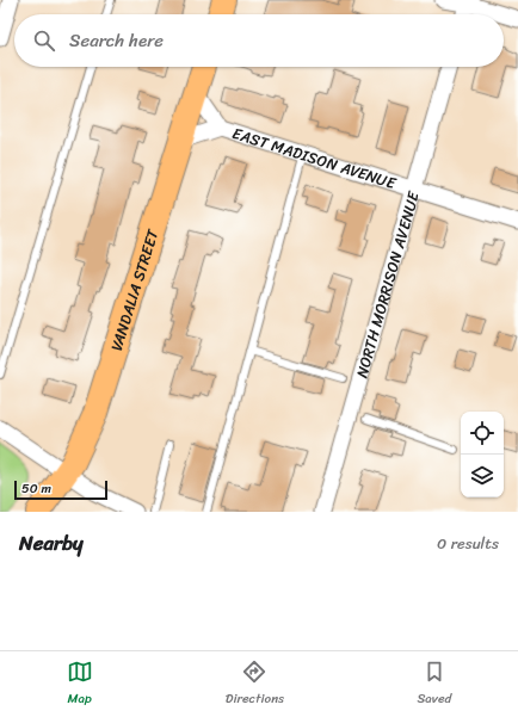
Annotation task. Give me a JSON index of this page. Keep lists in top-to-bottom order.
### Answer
{
  "streets": {
    "main road": ["VANDALIA STREET"],
    "street": ["EAST MADISON AVENUE", "NORTH MORRISON AVENUE"]
  },
  "crossings": [
    ["EAST MADISON AVENUE", "NORTH MORRISON AVENUE"]
  ],
  "scale_bar": "50 m",
  "page": {
    "search": "Search here",
    "scale": "50 m",
    "heading": ["Nearby", "0 results"],
    "nav": ["Map", "Directions", "Saved"]
  }
}
